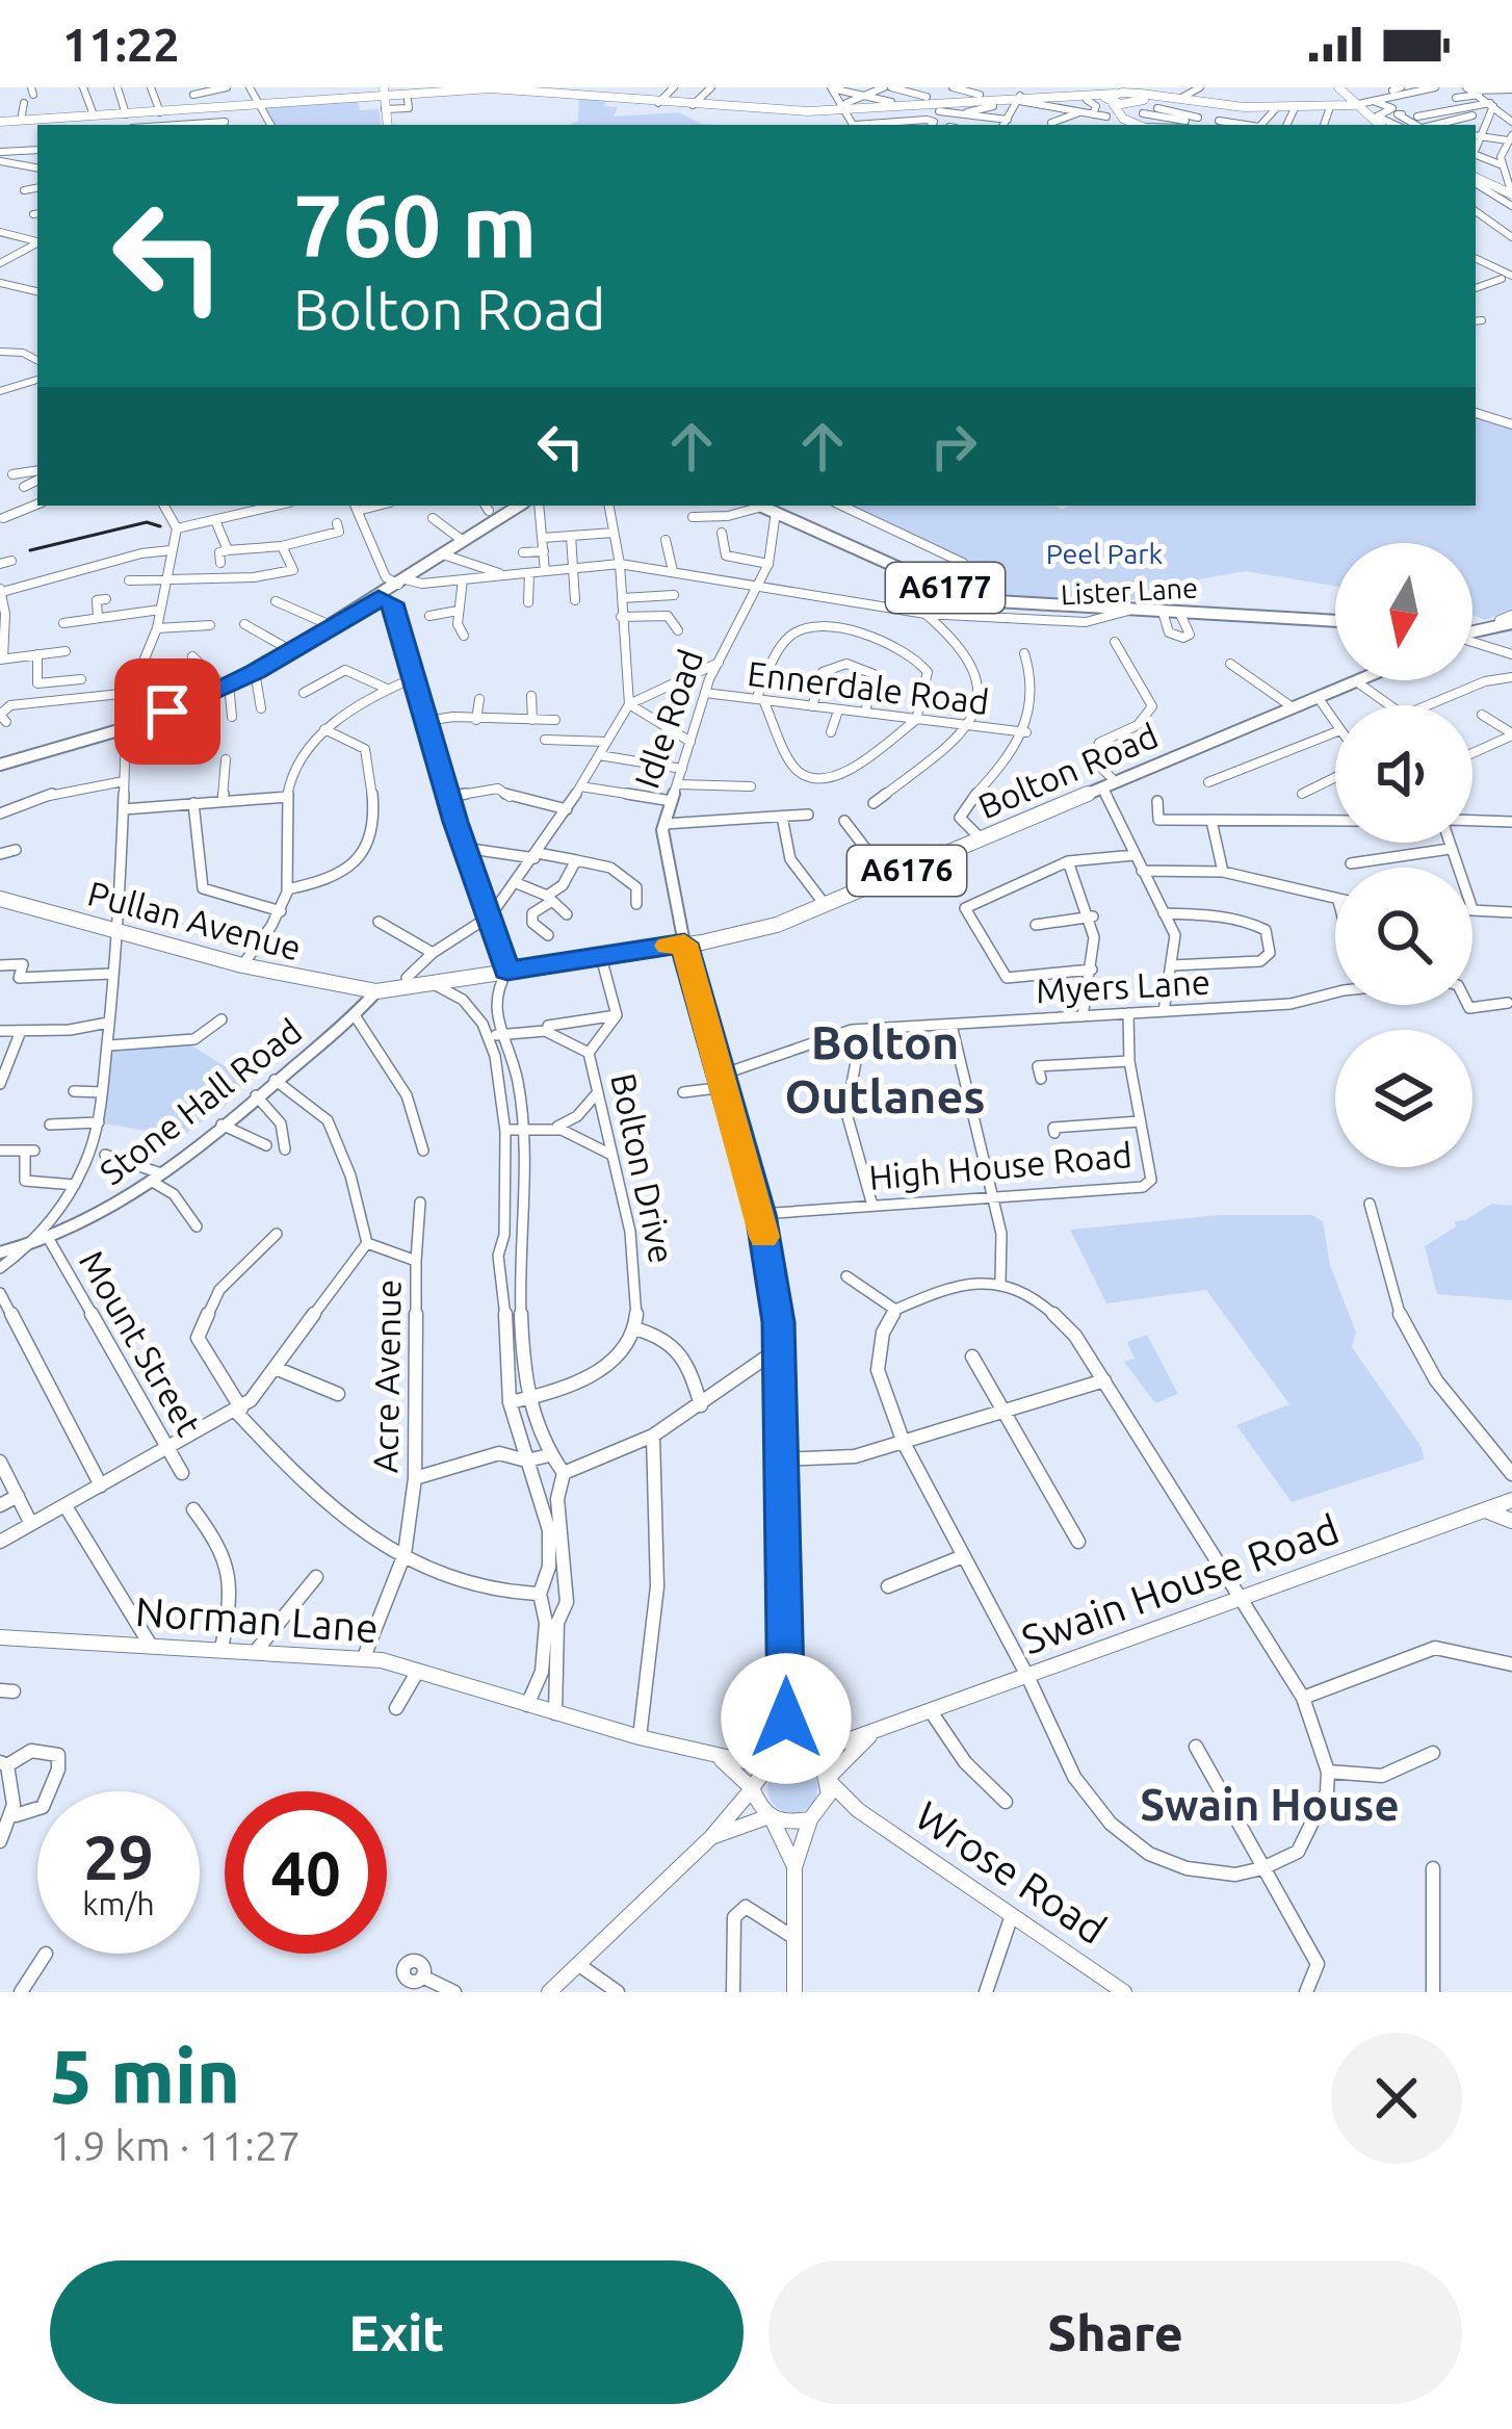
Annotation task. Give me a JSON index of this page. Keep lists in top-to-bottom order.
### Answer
{
  "streets": {
    "main road": [
      "A6177",
      "Lister Lane",
      "Bolton Road",
      "A6176",
      "Pullan Avenue"
    ],
    "street": [
      "Ennerdale Road",
      "Idle Road",
      "Myers Lane",
      "Stone Hall Road",
      "High House Road",
      "Bolton Drive",
      "Mount Street",
      "Acre Avenue",
      "Swain House Road",
      "Norman Lane",
      "Wrose Road"
    ]
  },
  "crossings": [
    ["A6177", "Lister Lane"],
    ["A6177", "Idle Road"],
    ["Lister Lane", "Idle Road"],
    ["Ennerdale Road", "Idle Road"],
    ["Idle Road", "Bolton Road"],
    ["Idle Road", "Myers Lane"],
    ["Idle Road", "High House Road"],
    ["Idle Road", "Swain House Road"],
    ["Idle Road", "Norman Lane"],
    ["Idle Road", "Wrose Road"],
    ["Bolton Road", "Pullan Avenue"],
    ["Bolton Road", "Stone Hall Road"],
    ["Pullan Avenue", "Stone Hall Road"],
    ["Myers Lane", "High House Road"],
    ["Stone Hall Road", "Mount Street"],
    ["Stone Hall Road", "Acre Avenue"],
    ["Acre Avenue", "Norman Lane"],
    ["Swain House Road", "Norman Lane"],
    ["Swain House Road", "Wrose Road"],
    ["Norman Lane", "Wrose Road"]
  ],
  "districts": ["Bolton Outlanes", "Swain House"],
  "parks": ["Peel Park"],
  "north": "bottom",
  "page": {
    "status": "11:22",
    "turn": ["760 m", "Bolton Road"],
    "speed": "29 km/h",
    "limit": "40",
    "heading": ["5 min", "1.9 km · 11:27"],
    "buttons": ["Exit", "Share"]
  }
}
